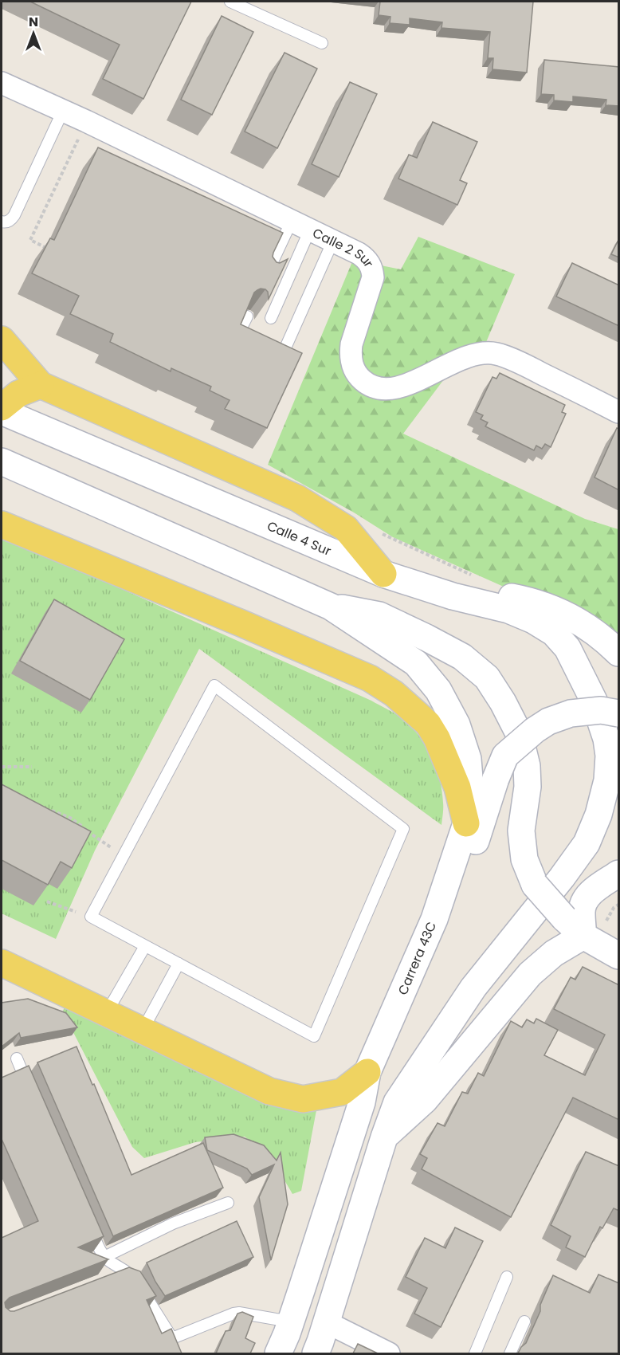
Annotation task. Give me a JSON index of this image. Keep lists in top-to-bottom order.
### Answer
{
  "streets": {
    "main road": ["Calle 4 Sur", "Carrera 43C"],
    "street": ["Calle 2 Sur"]
  },
  "north": "top"
}
